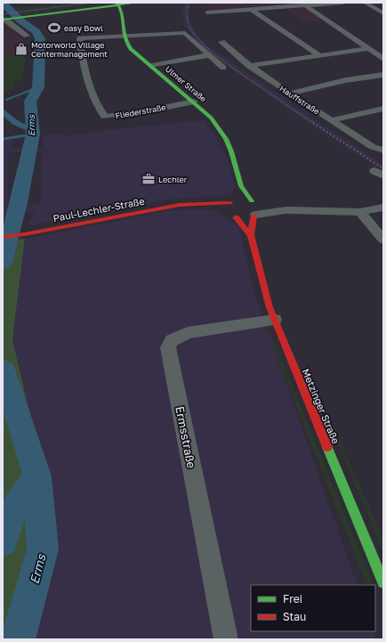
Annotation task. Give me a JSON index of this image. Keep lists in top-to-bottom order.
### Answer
{
  "streets": {
    "street": [
      "Ulmer Straße",
      "Hauffstraße",
      "Fliederstraße",
      "Paul-Lechler-Straße",
      "Metzinger Straße",
      "Ermsstraße"
    ]
  },
  "crossings": [
    ["Ulmer Straße", "Fliederstraße"],
    ["Ulmer Straße", "Metzinger Straße"],
    ["Metzinger Straße", "Ermsstraße"]
  ],
  "water": ["Erms"],
  "places": {
    "sports": ["easy Bowl"],
    "shop": ["Motorworld Village Centermanagement"],
    "office": ["Lechler"]
  },
  "legend": ["Frei", "Stau"]
}
